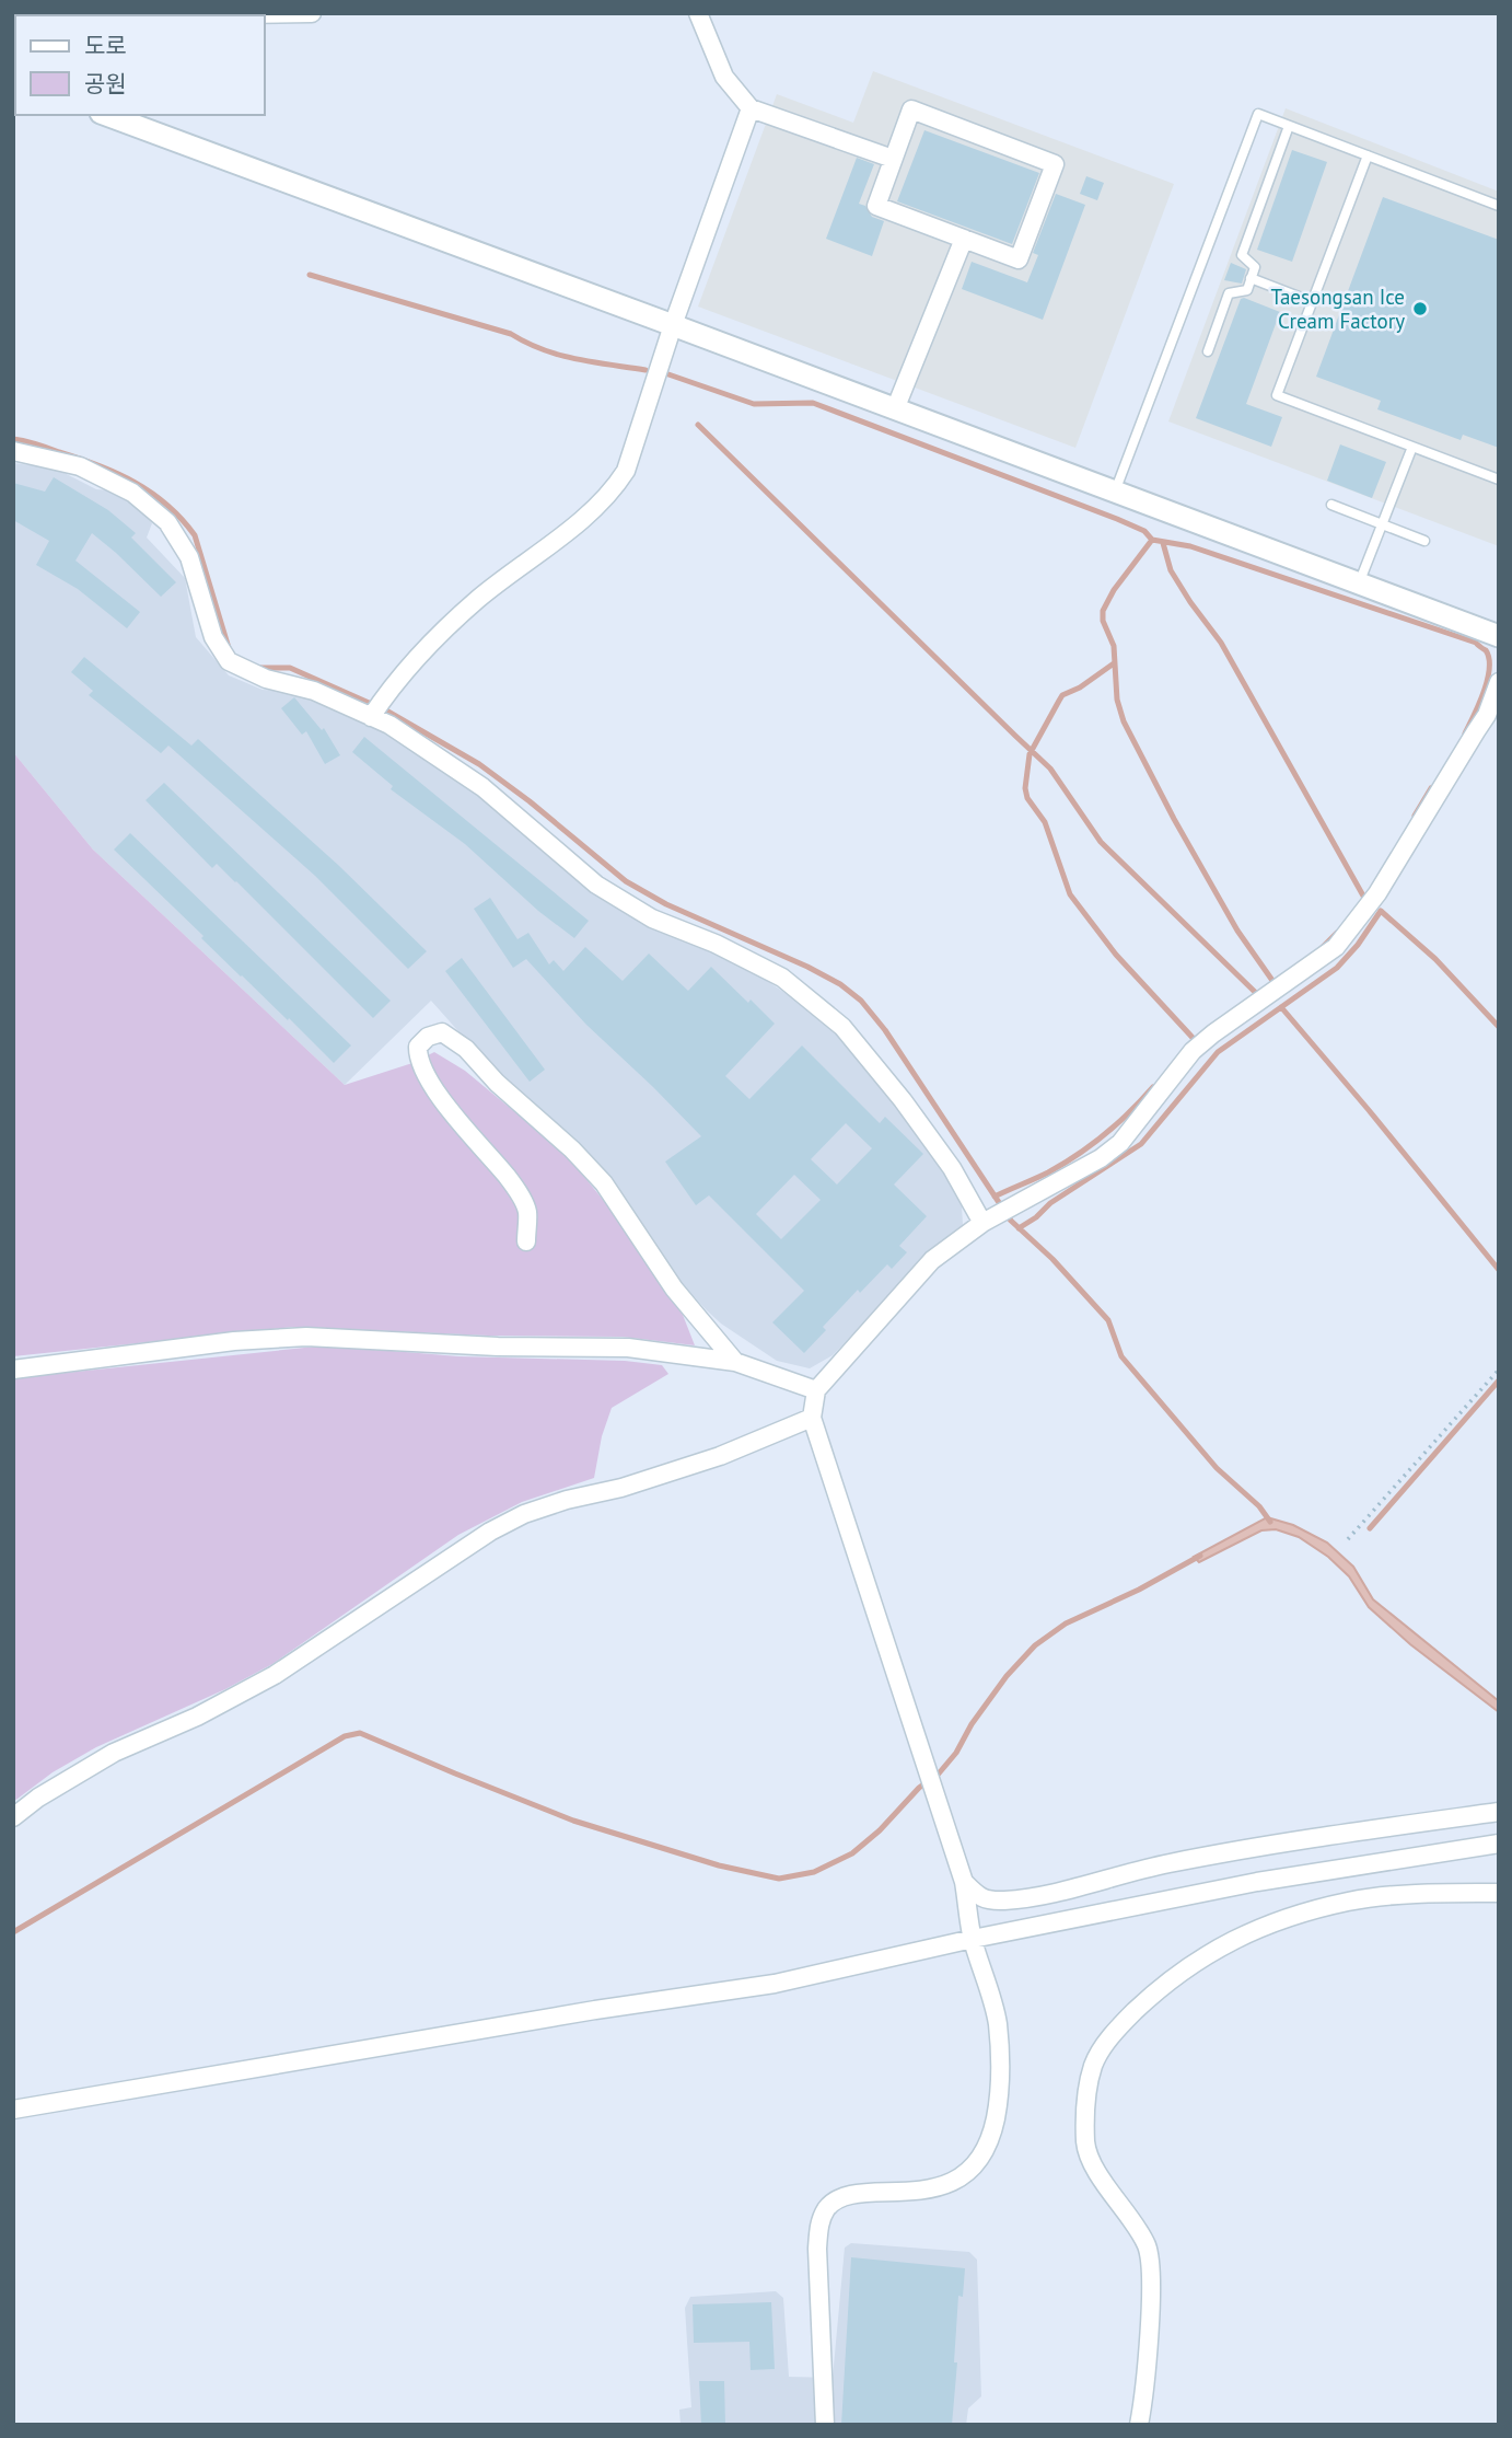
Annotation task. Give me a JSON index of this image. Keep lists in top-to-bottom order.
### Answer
{
  "places": ["Taesongsan Ice Cream Factory"],
  "legend": ["도로", "공원"]
}
